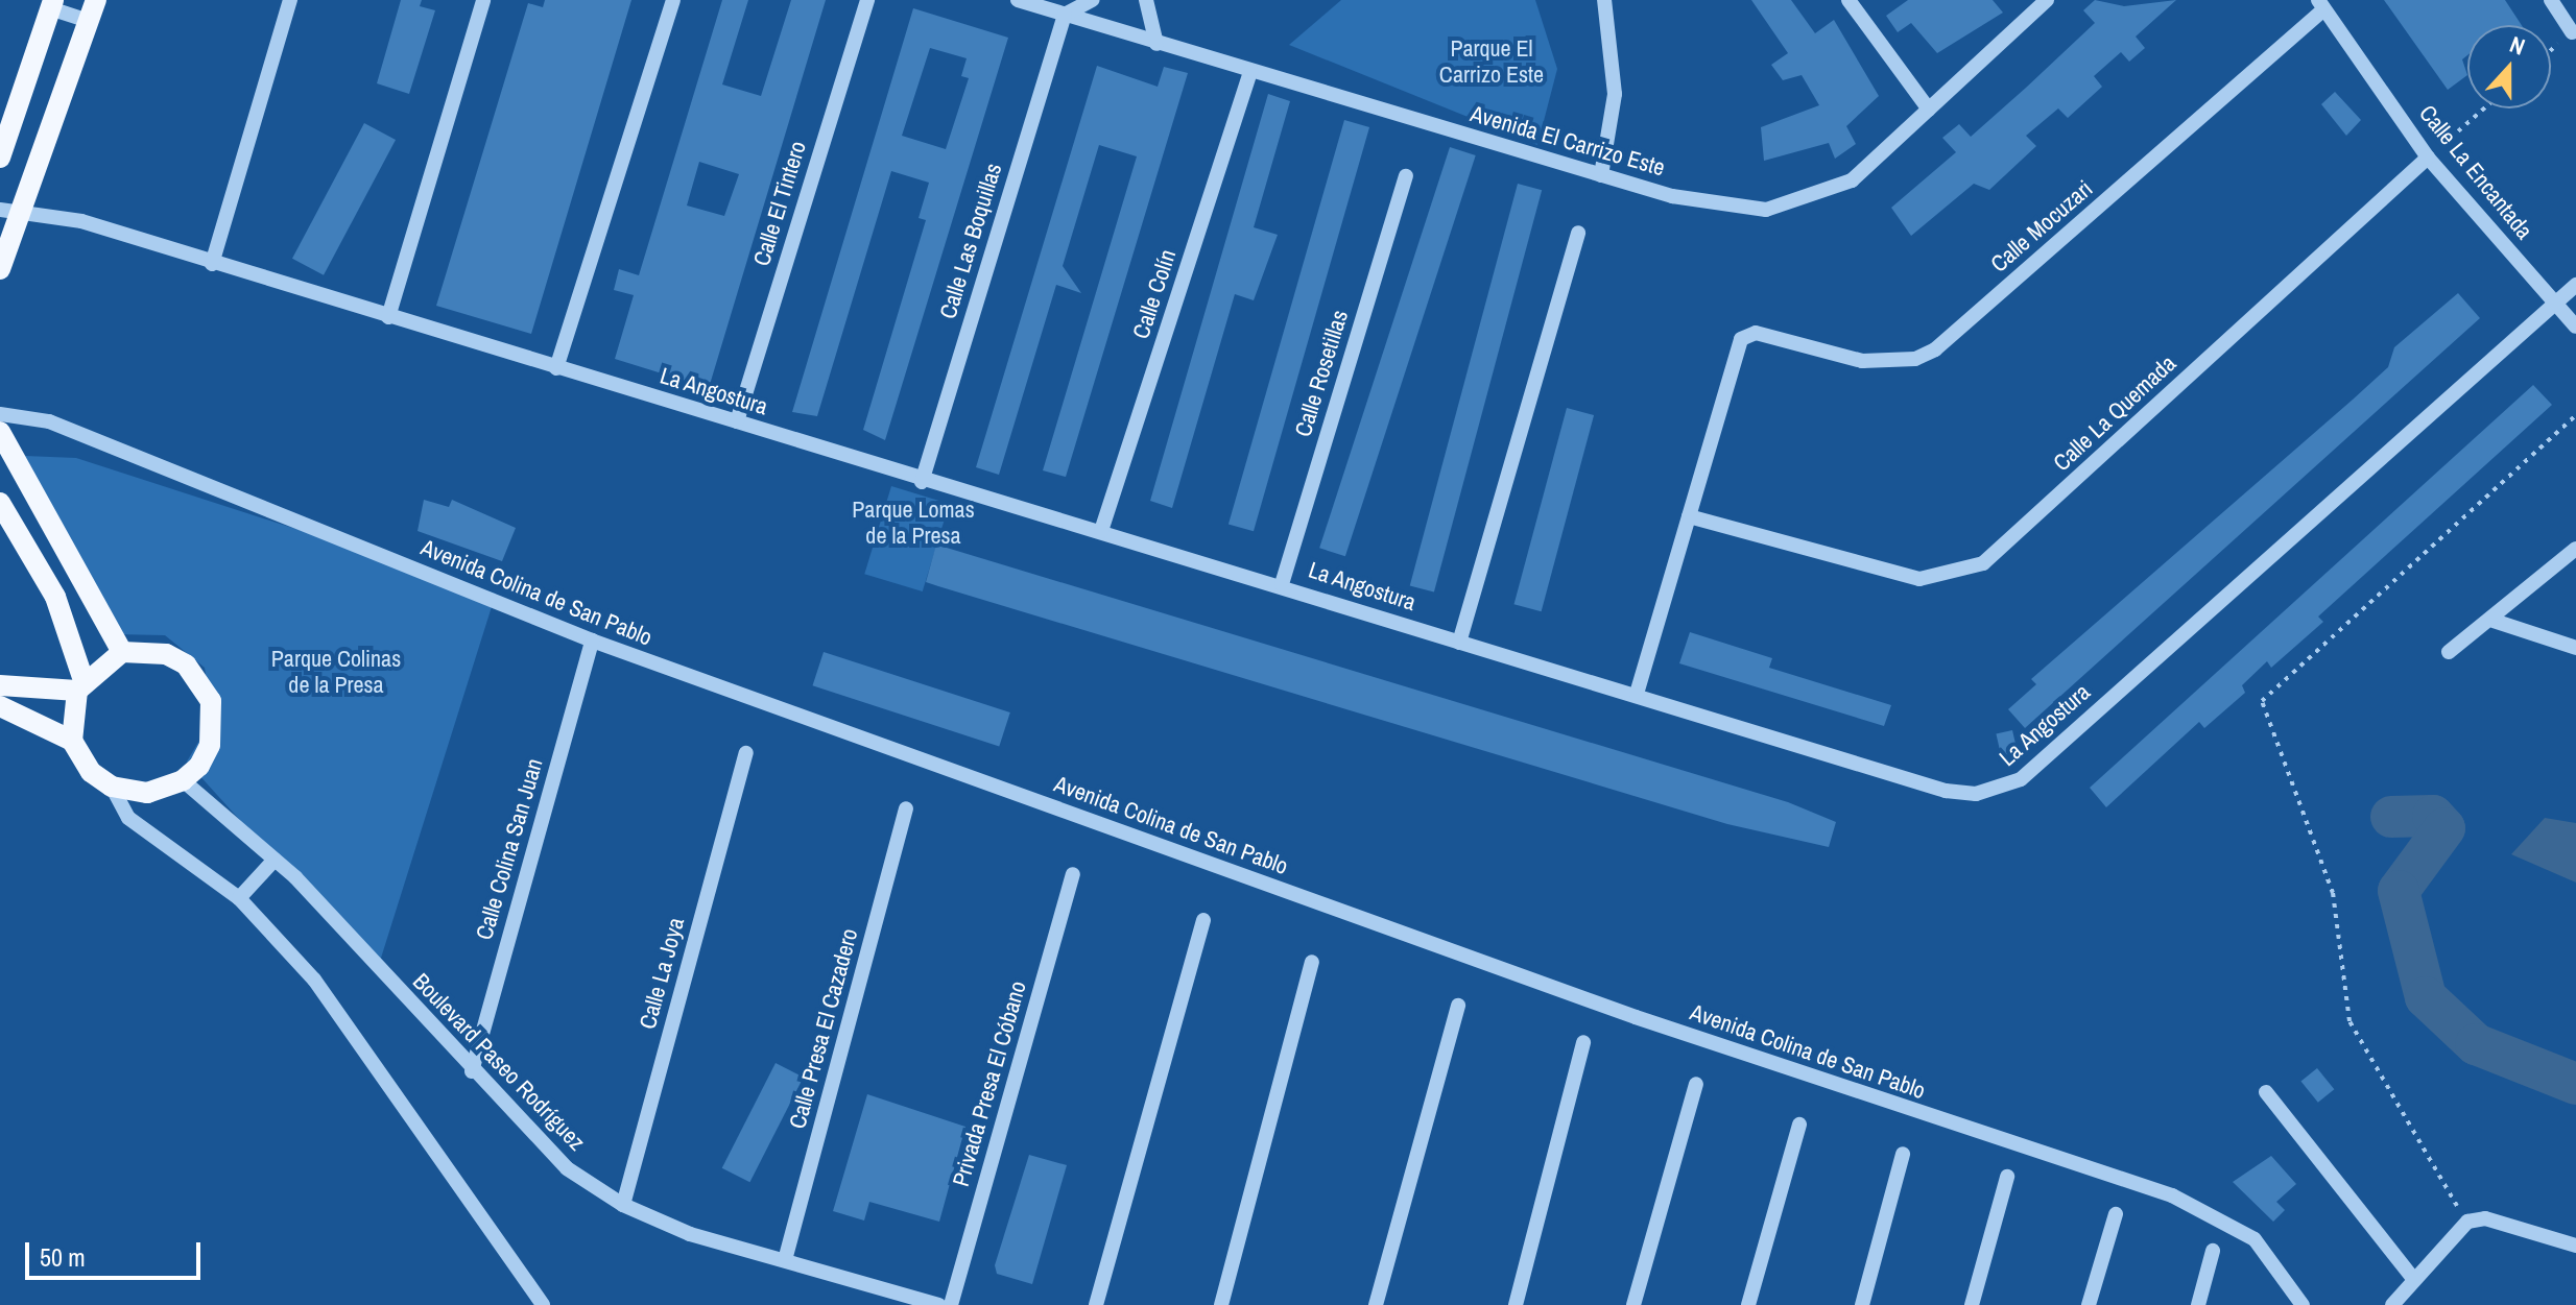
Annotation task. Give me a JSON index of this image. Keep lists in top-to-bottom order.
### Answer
{
  "streets": {
    "street": [
      "Avenida El Carrizo Este",
      "Calle La Encantada",
      "Calle El Tintero",
      "Calle Mocuzari",
      "Calle Las Boquillas",
      "Calle Colín",
      "Calle Rosetillas",
      "La Angostura",
      "Calle La Quemada",
      "Avenida Colina de San Pablo",
      "Calle Colina San Juan",
      "Calle La Joya",
      "Calle Presa El Cazadero",
      "Boulevard Paseo Rodríguez",
      "Privada Presa El Cóbano"
    ]
  },
  "crossings": [
    ["Avenida El Carrizo Este", "Calle Las Boquillas"],
    ["Avenida El Carrizo Este", "Calle Colín"],
    ["Calle La Encantada", "Calle Mocuzari"],
    ["Calle La Encantada", "La Angostura"],
    ["Calle La Encantada", "Calle La Quemada"],
    ["Calle El Tintero", "La Angostura"],
    ["Calle Mocuzari", "Calle La Quemada"],
    ["Calle Las Boquillas", "La Angostura"],
    ["Calle Colín", "La Angostura"],
    ["Calle Rosetillas", "La Angostura"],
    ["Avenida Colina de San Pablo", "Calle Colina San Juan"],
    ["Calle Colina San Juan", "Boulevard Paseo Rodríguez"],
    ["Calle La Joya", "Boulevard Paseo Rodríguez"],
    ["Calle Presa El Cazadero", "Boulevard Paseo Rodríguez"]
  ],
  "parks": ["Parque El Carrizo Este", "Parque Lomas de la Presa", "Parque Colinas de la Presa"],
  "scale_bar": "50 m",
  "north": "top"
}
